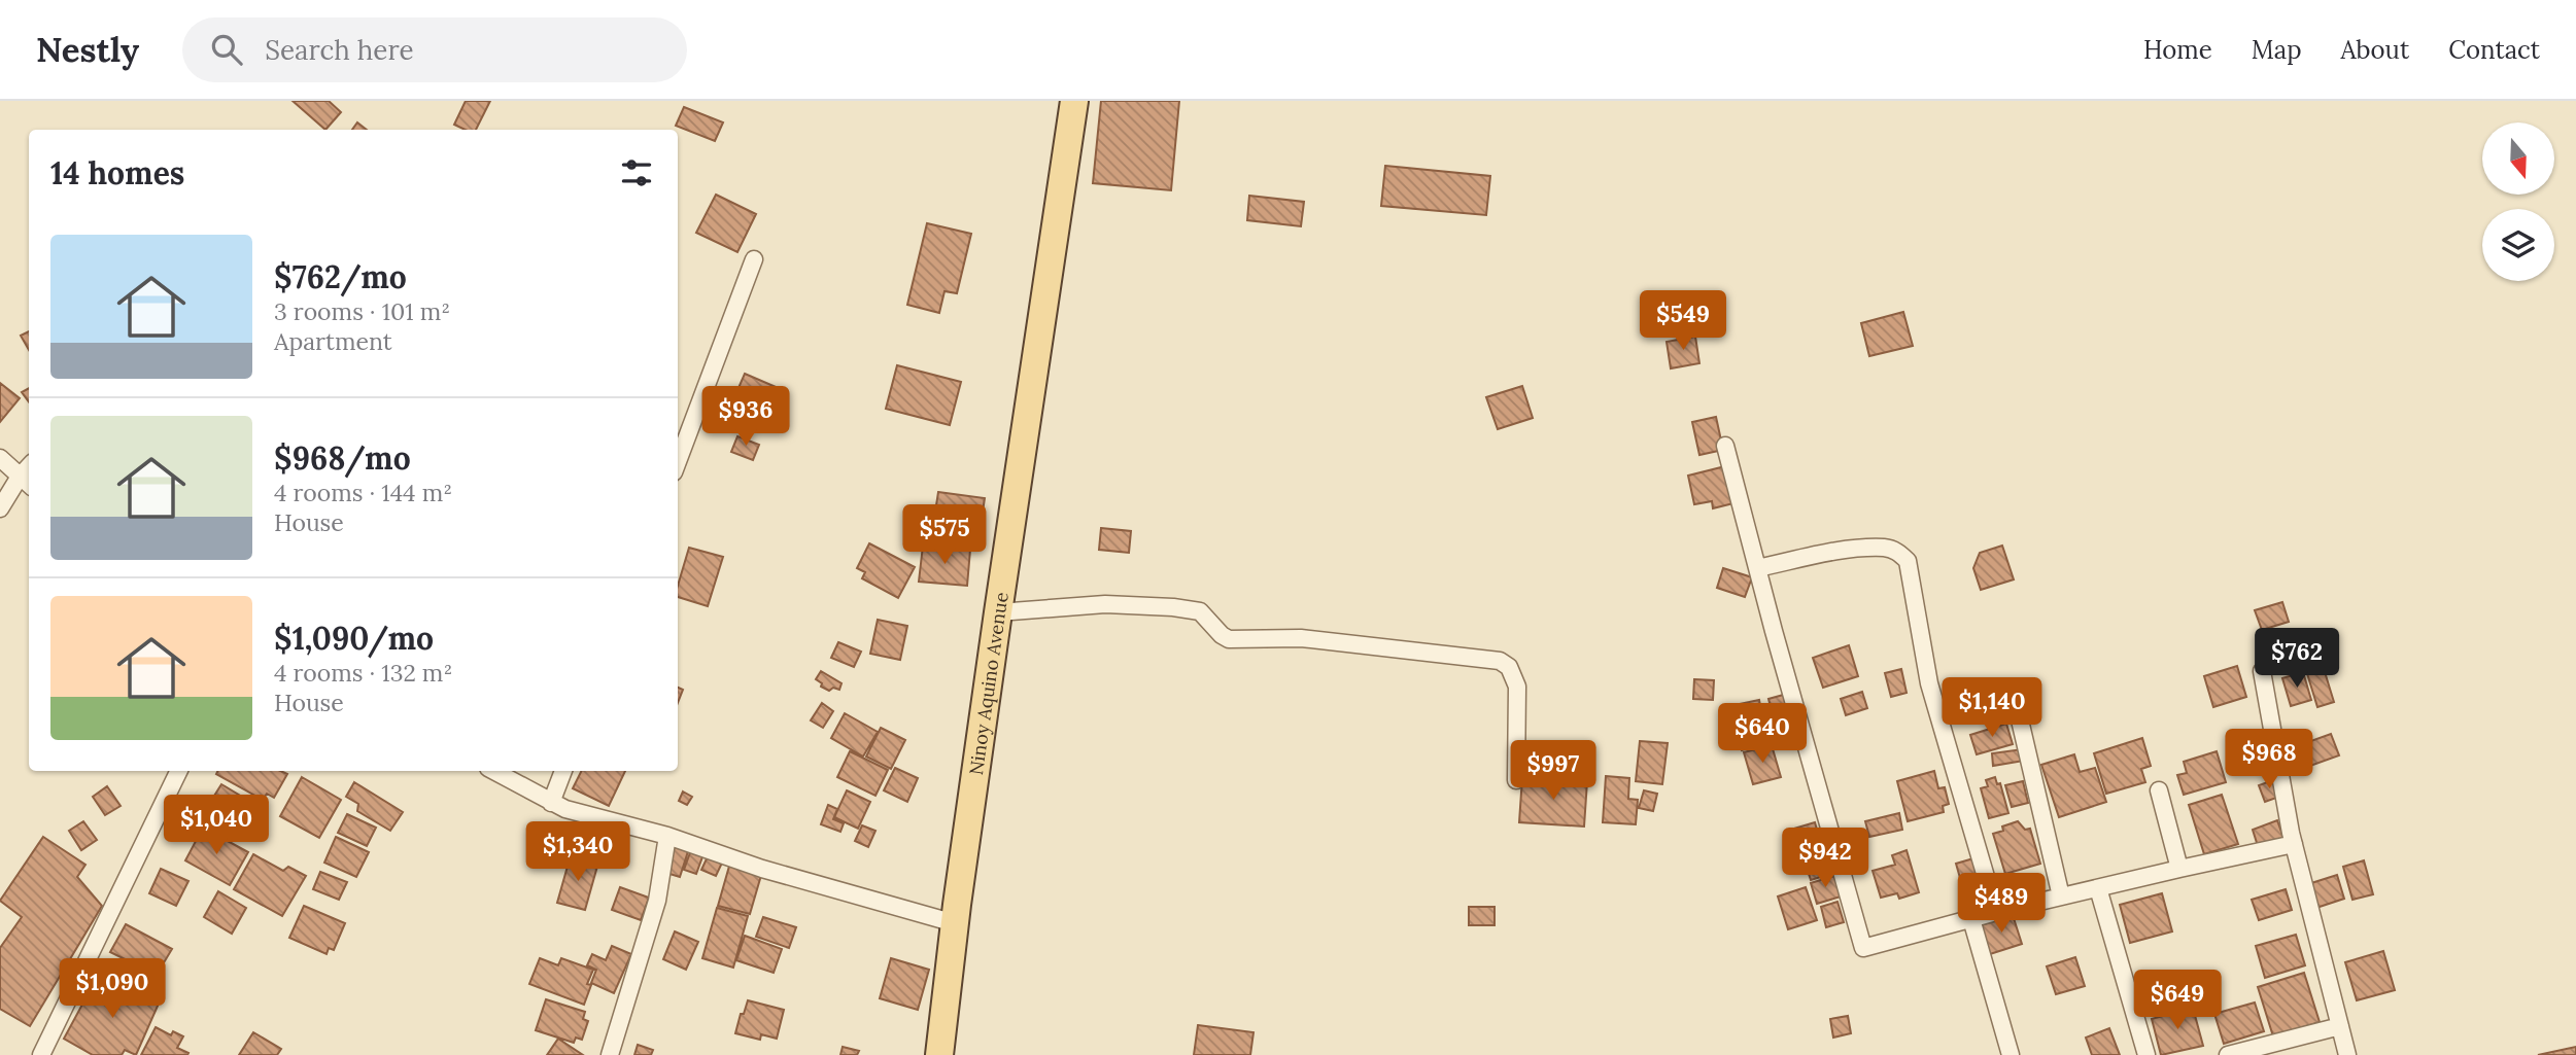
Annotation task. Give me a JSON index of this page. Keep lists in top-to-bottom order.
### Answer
{
  "streets": {
    "main road": ["Ninoy Aquino Avenue"]
  },
  "north": "bottom",
  "page": {
    "header": "Nestly",
    "search": "Search here",
    "nav": [
      "Home",
      "Map",
      "About",
      "Contact"
    ],
    "heading": "14 homes",
    "list": [
      {
        "name": "$762/mo",
        "note": "3 rooms · 101 m² · Apartment"
      },
      {
        "name": "$968/mo",
        "note": "4 rooms · 144 m² · House"
      },
      {
        "name": "$1,090/mo",
        "note": "4 rooms · 132 m² · House"
      }
    ],
    "price": [
      "$549",
      "$936",
      "$575",
      "$762",
      "$1,140",
      "$640",
      "$968",
      "$997",
      "$1,040",
      "$1,340",
      "$942",
      "$489",
      "$1,090",
      "$649"
    ]
  }
}
